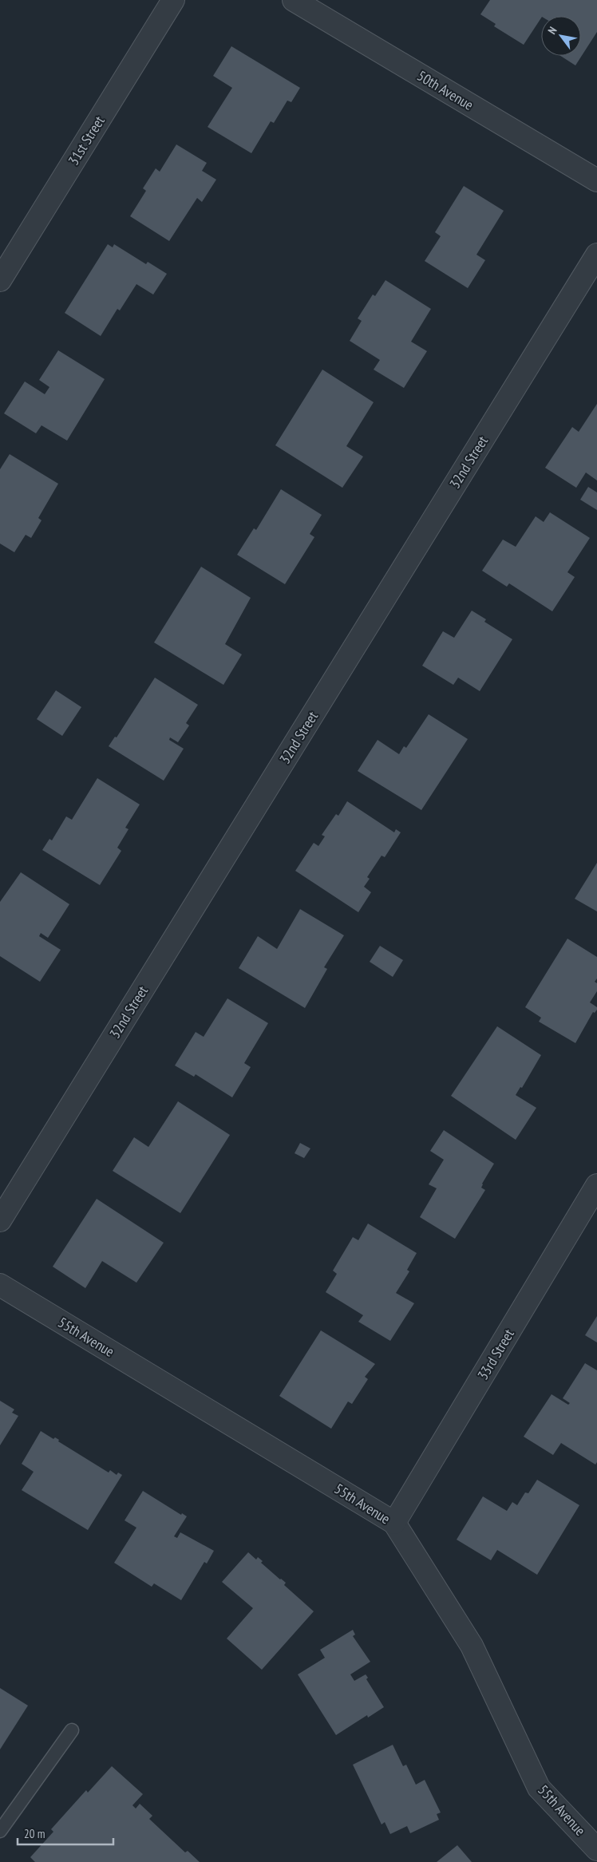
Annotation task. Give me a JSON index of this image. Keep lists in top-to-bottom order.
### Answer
{
  "streets": {
    "street": [
      "50th Avenue",
      "31st Street",
      "32nd Street",
      "55th Avenue",
      "33rd Street"
    ]
  },
  "crossings": [
    ["55th Avenue", "33rd Street"]
  ],
  "scale_bar": "20 m",
  "north": "top left"
}
